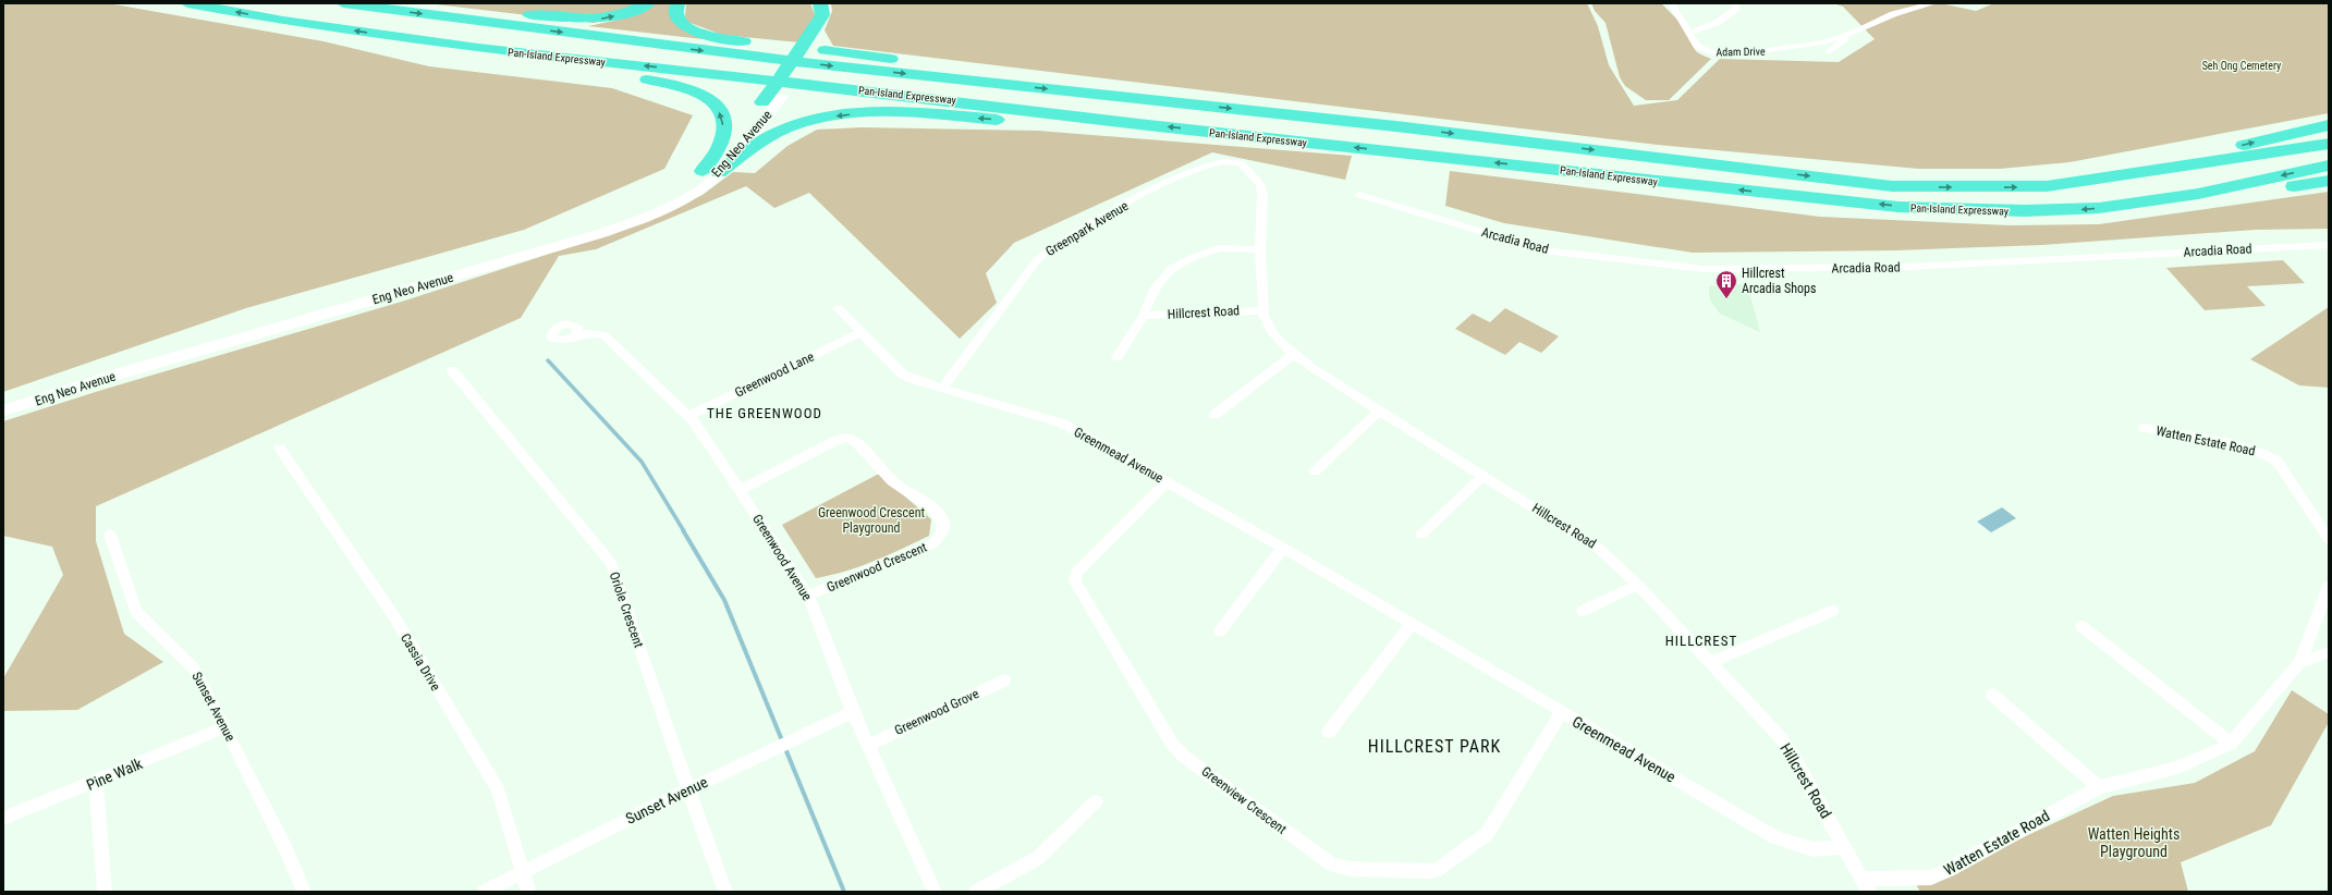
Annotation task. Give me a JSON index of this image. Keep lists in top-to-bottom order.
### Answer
{
  "streets": {
    "highway": ["Pan-Island Expressway"],
    "main road": ["Eng Neo Avenue"],
    "street": [
      "Adam Drive",
      "Greenpark Avenue",
      "Arcadia Road",
      "Hillcrest Road",
      "Greenwood Lane",
      "Watten Estate Road",
      "Greenmead Avenue",
      "Greenwood Avenue",
      "Greenwood Crescent",
      "Oriole Crescent",
      "Cassia Drive",
      "Sunset Avenue",
      "Greenwood Grove",
      "Pine Walk",
      "Greenview Crescent"
    ]
  },
  "crossings": [
    ["Greenpark Avenue", "Hillcrest Road"],
    ["Greenpark Avenue", "Greenmead Avenue"],
    ["Hillcrest Road", "Watten Estate Road"],
    ["Hillcrest Road", "Greenmead Avenue"],
    ["Greenwood Lane", "Greenmead Avenue"],
    ["Greenwood Lane", "Greenwood Avenue"],
    ["Greenmead Avenue", "Greenview Crescent"],
    ["Greenwood Avenue", "Greenwood Crescent"],
    ["Greenwood Avenue", "Sunset Avenue"],
    ["Greenwood Avenue", "Greenwood Grove"],
    ["Oriole Crescent", "Sunset Avenue"],
    ["Cassia Drive", "Sunset Avenue"],
    ["Sunset Avenue", "Pine Walk"]
  ],
  "districts": ["THE GREENWOOD", "HILLCREST", "HILLCREST PARK"],
  "parks": ["Seh Ong Cemetery", "Greenwood Crescent Playground", "Watten Heights Playground"],
  "places": {
    "building": ["Hillcrest Arcadia Shops"]
  }
}
